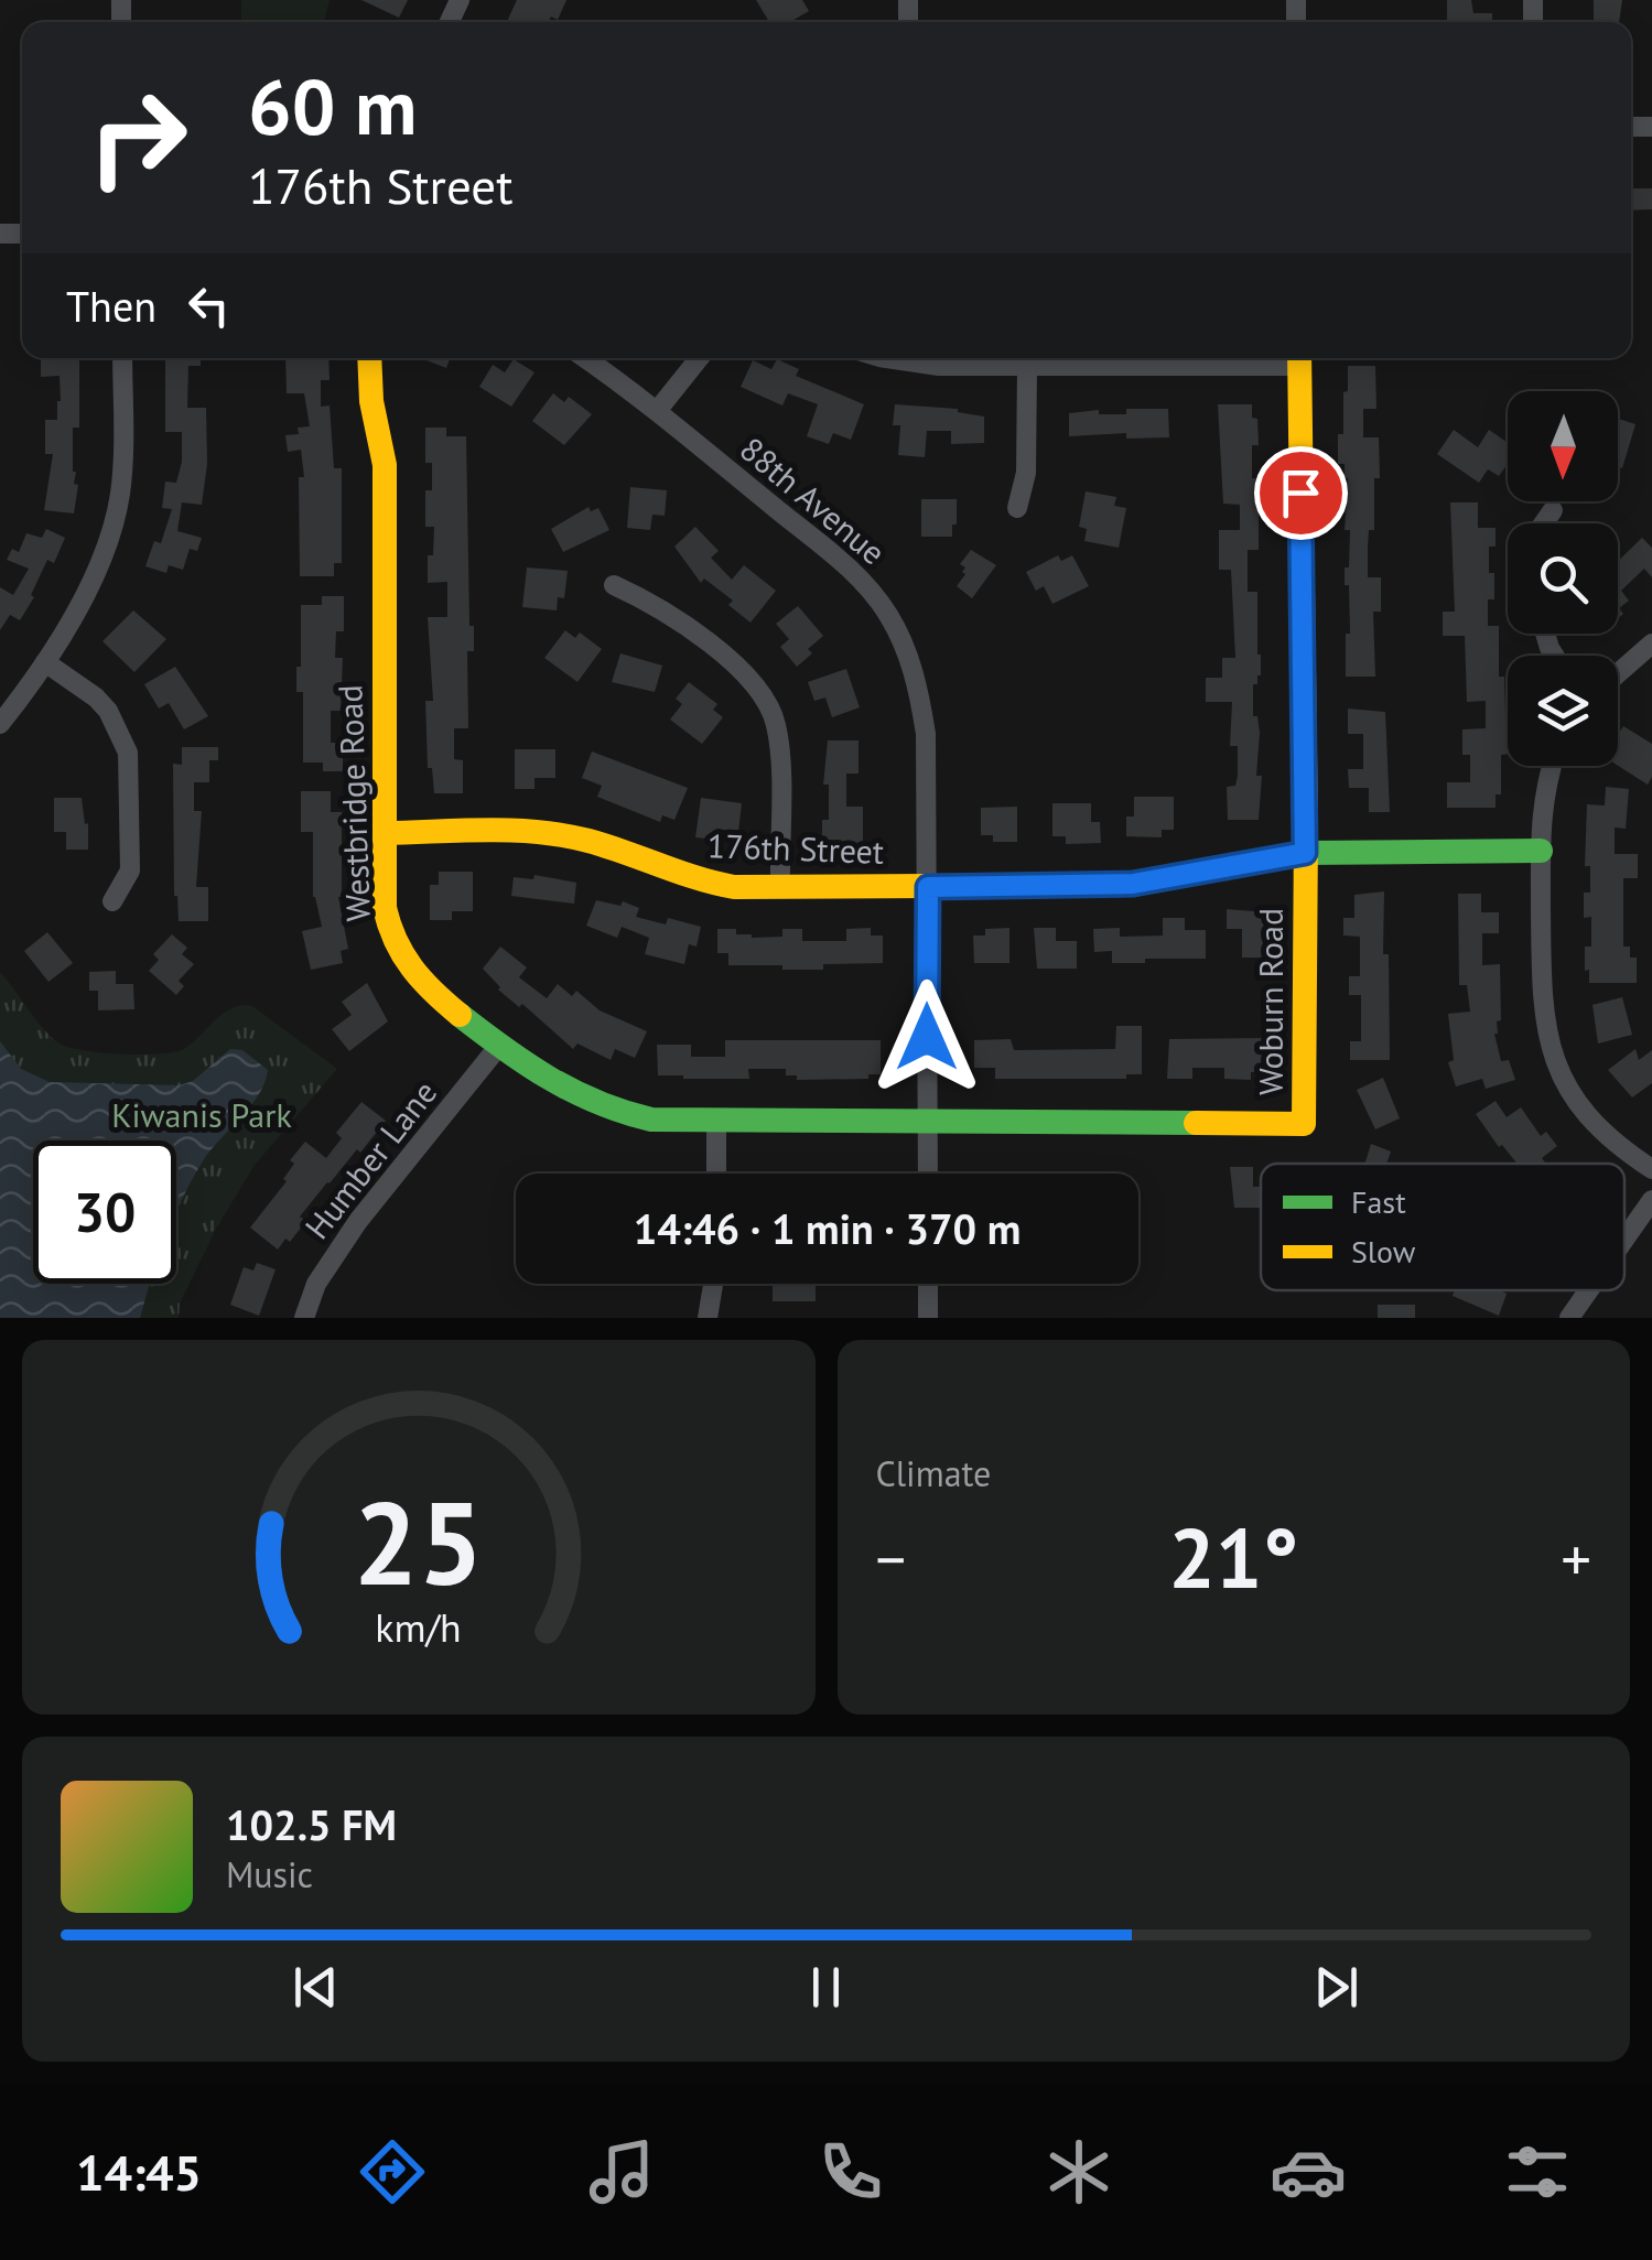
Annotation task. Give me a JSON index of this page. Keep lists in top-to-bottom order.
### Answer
{
  "streets": {
    "street": [
      "88th Avenue",
      "Westbridge Road",
      "176th Street",
      "Woburn Road",
      "Humber Lane"
    ]
  },
  "crossings": [
    ["88th Avenue", "Westbridge Road"],
    ["88th Avenue", "176th Street"],
    ["Westbridge Road", "176th Street"],
    ["Westbridge Road", "Woburn Road"],
    ["Westbridge Road", "Humber Lane"],
    ["176th Street", "Woburn Road"]
  ],
  "parks": ["Kiwanis Park"],
  "legend": ["Fast", "Slow"],
  "north": "bottom",
  "page": {
    "turn": ["60 m", "176th Street"],
    "then": "Then",
    "limit": "30",
    "trip": "14:46 · 1 min · 370 m",
    "tile": "Climate",
    "heat": ["−", "21°", "+"],
    "song": ["102.5 FM", "Music"],
    "tabs": "14:45",
    "gauge": ["25", "km/h"]
  }
}
